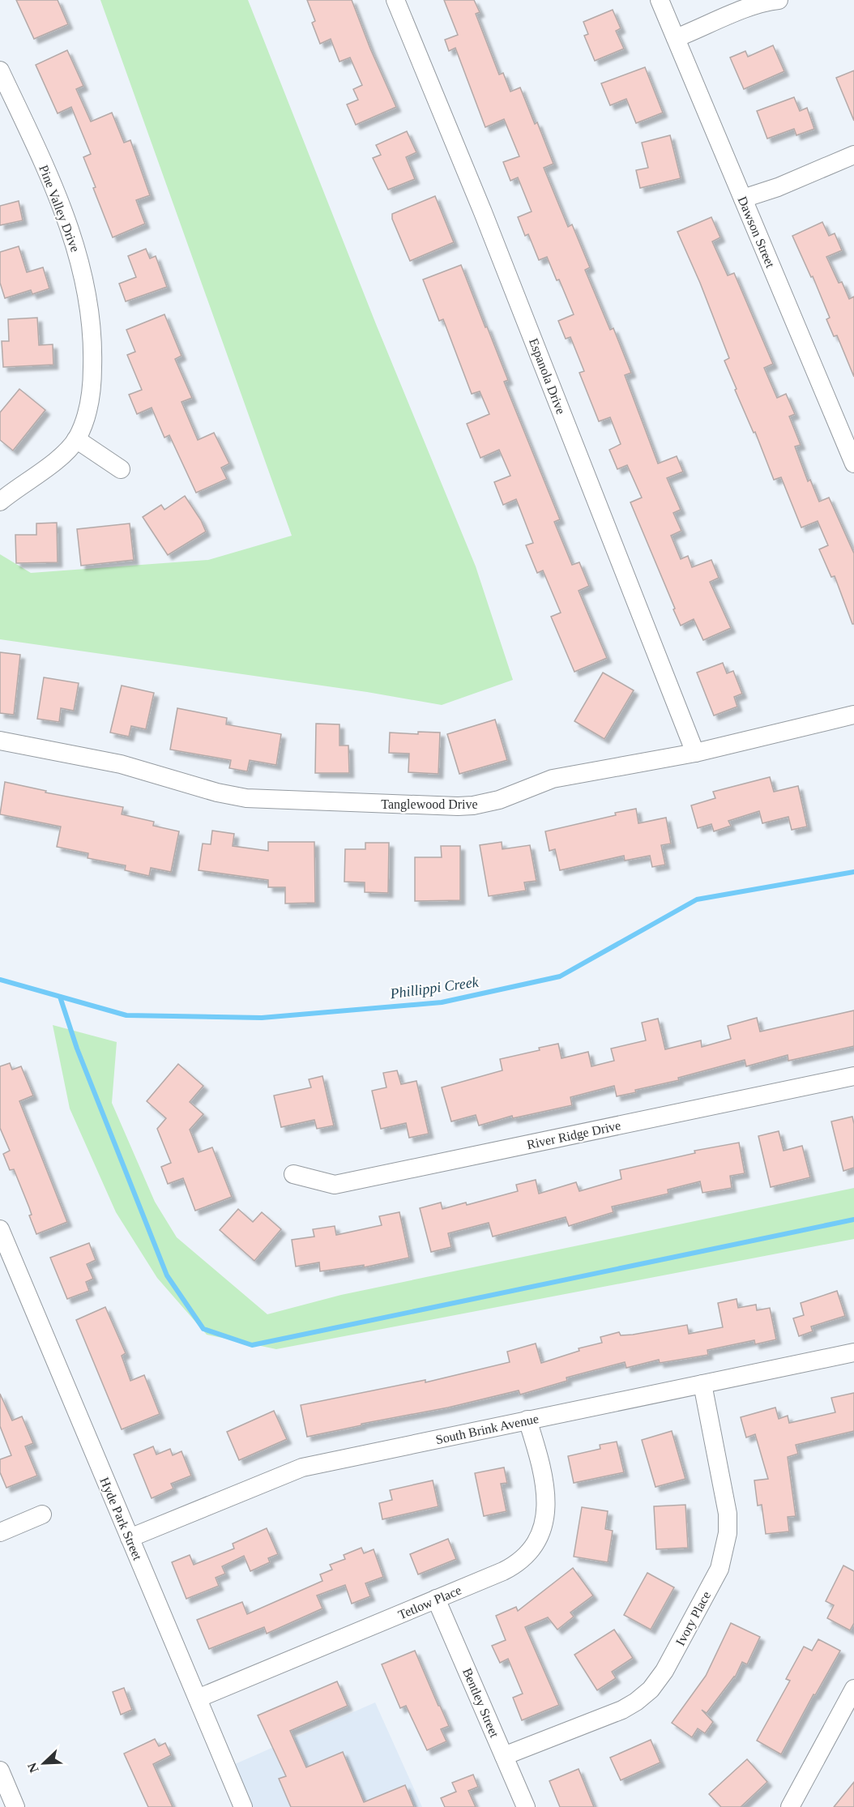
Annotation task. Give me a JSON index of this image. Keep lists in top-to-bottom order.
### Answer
{
  "streets": {
    "street": [
      "Pine Valley Drive",
      "Dawson Street",
      "Espanola Drive",
      "Tanglewood Drive",
      "River Ridge Drive",
      "South Brink Avenue",
      "Hyde Park Street",
      "Tetlow Place",
      "Ivory Place",
      "Bentley Street"
    ]
  },
  "crossings": [
    ["Espanola Drive", "Tanglewood Drive"],
    ["South Brink Avenue", "Hyde Park Street"],
    ["South Brink Avenue", "Tetlow Place"],
    ["South Brink Avenue", "Ivory Place"],
    ["Hyde Park Street", "Tetlow Place"],
    ["Tetlow Place", "Bentley Street"],
    ["Ivory Place", "Bentley Street"]
  ],
  "water": ["Phillippi Creek"],
  "north": "bottom left"
}
